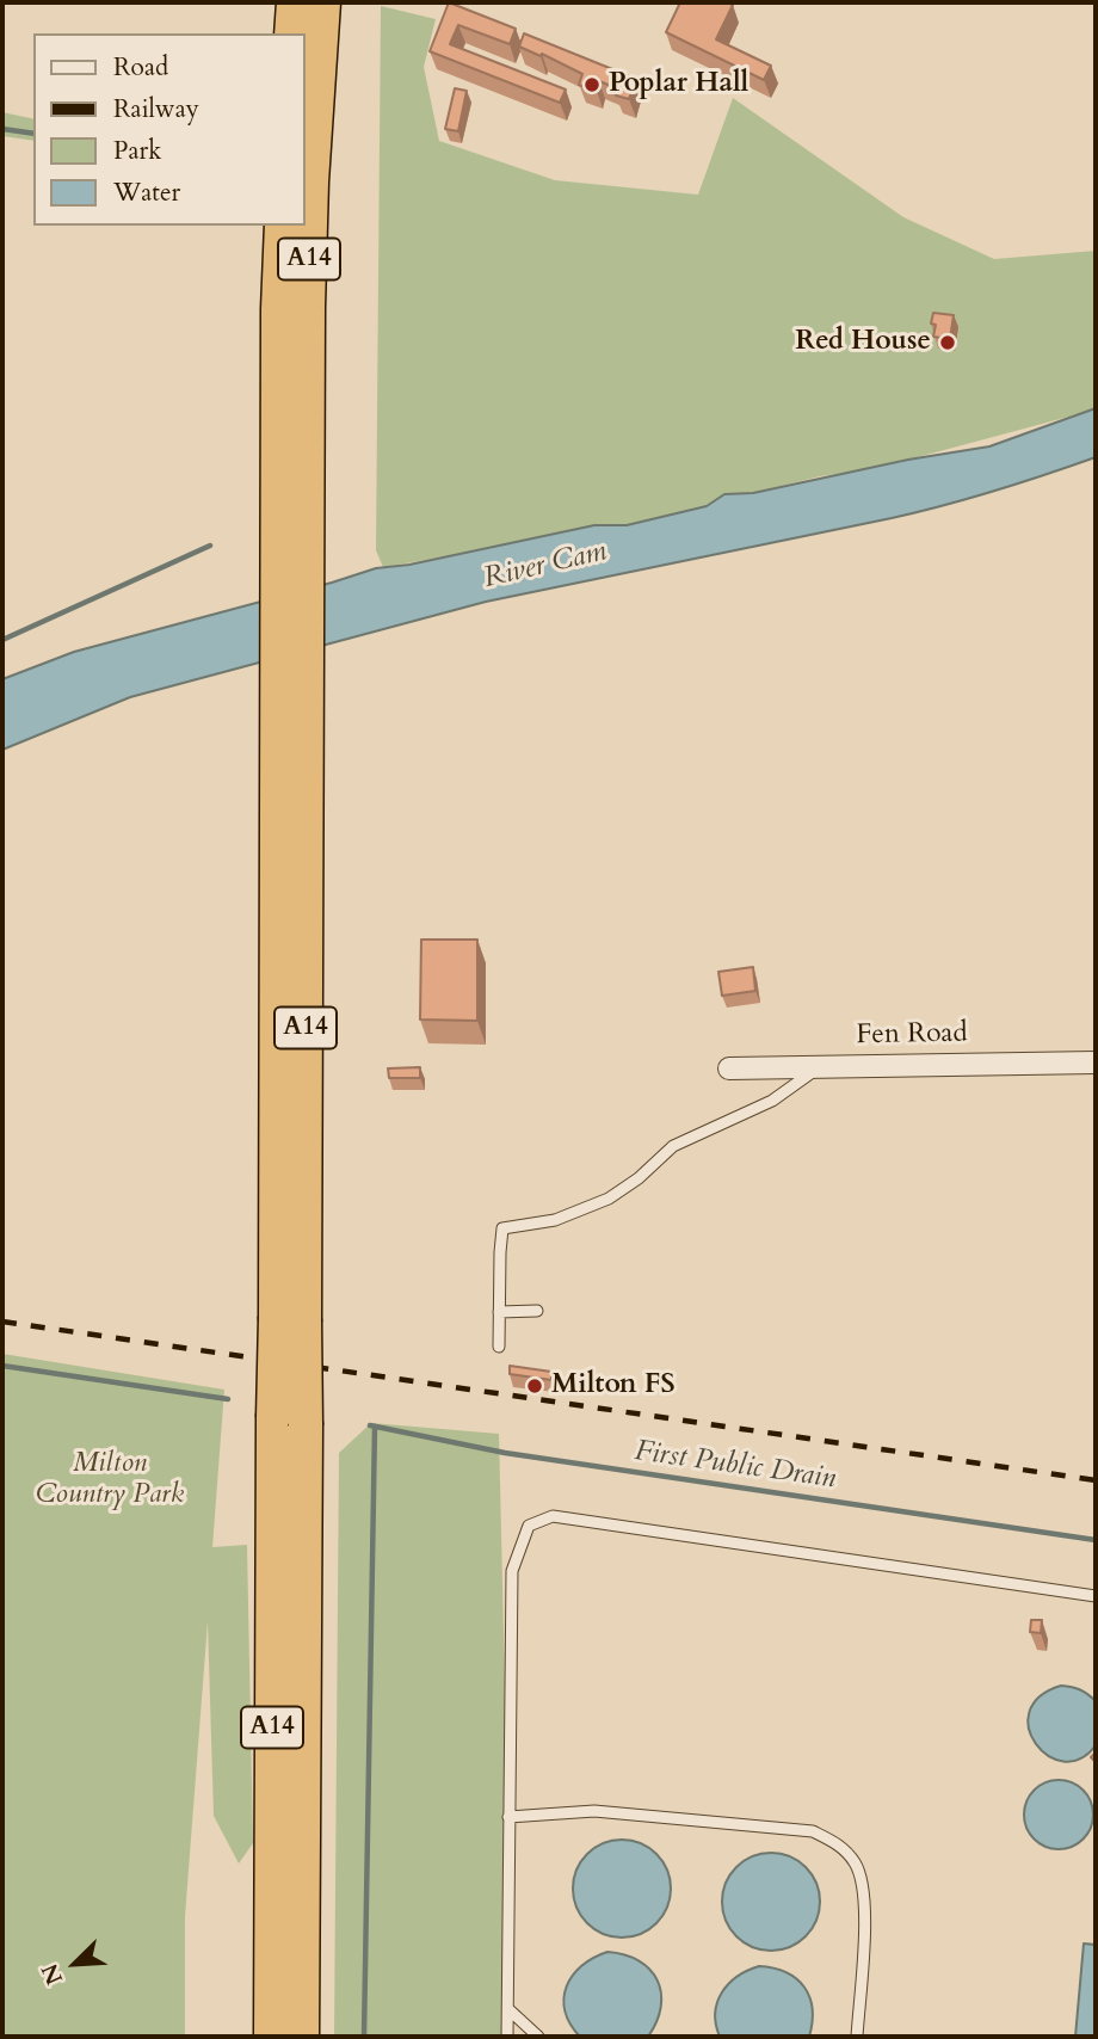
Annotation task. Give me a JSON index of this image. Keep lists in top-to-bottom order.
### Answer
{
  "streets": {
    "highway": ["A14"],
    "street": ["Fen Road"]
  },
  "water": ["River Cam", "First Public Drain"],
  "parks": ["Milton Country Park"],
  "places": ["Poplar Hall", "Red House", "Milton FS"],
  "legend": [
    "Road",
    "Railway",
    "Park",
    "Water"
  ],
  "north": "bottom left"
}
